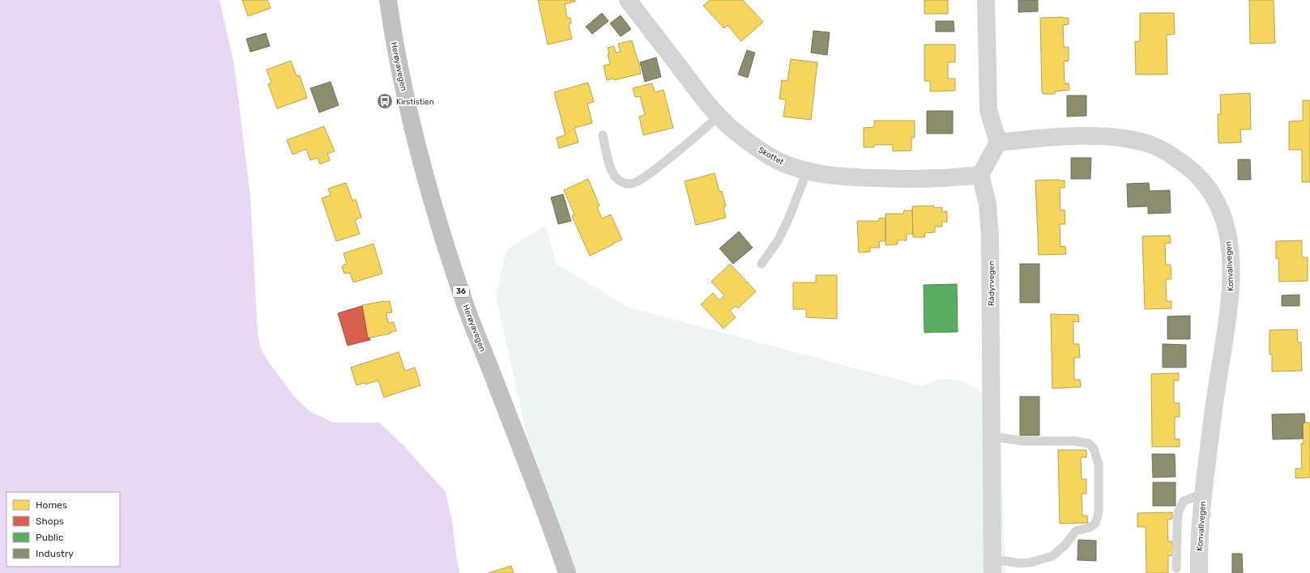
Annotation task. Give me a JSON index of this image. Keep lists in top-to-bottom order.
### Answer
{
  "streets": {
    "highway": ["Herøyavegen", "36"],
    "street": ["Skottet", "Konvallvegen", "Rådyrvegen"]
  },
  "crossings": [
    ["Skottet", "Rådyrvegen"]
  ],
  "places": {
    "bus stop": ["Kirstistien"]
  },
  "legend": [
    "Homes",
    "Shops",
    "Public",
    "Industry"
  ]
}
